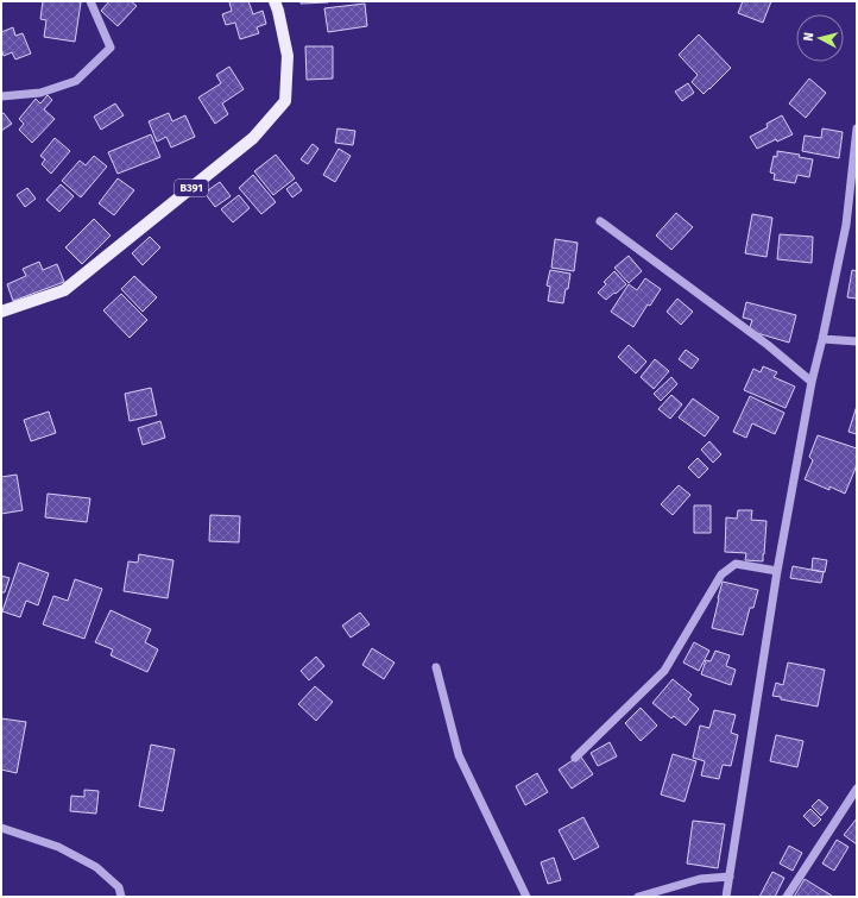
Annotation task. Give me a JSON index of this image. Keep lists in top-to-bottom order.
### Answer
{
  "streets": {
    "main road": ["B391"]
  },
  "north": "left"
}
